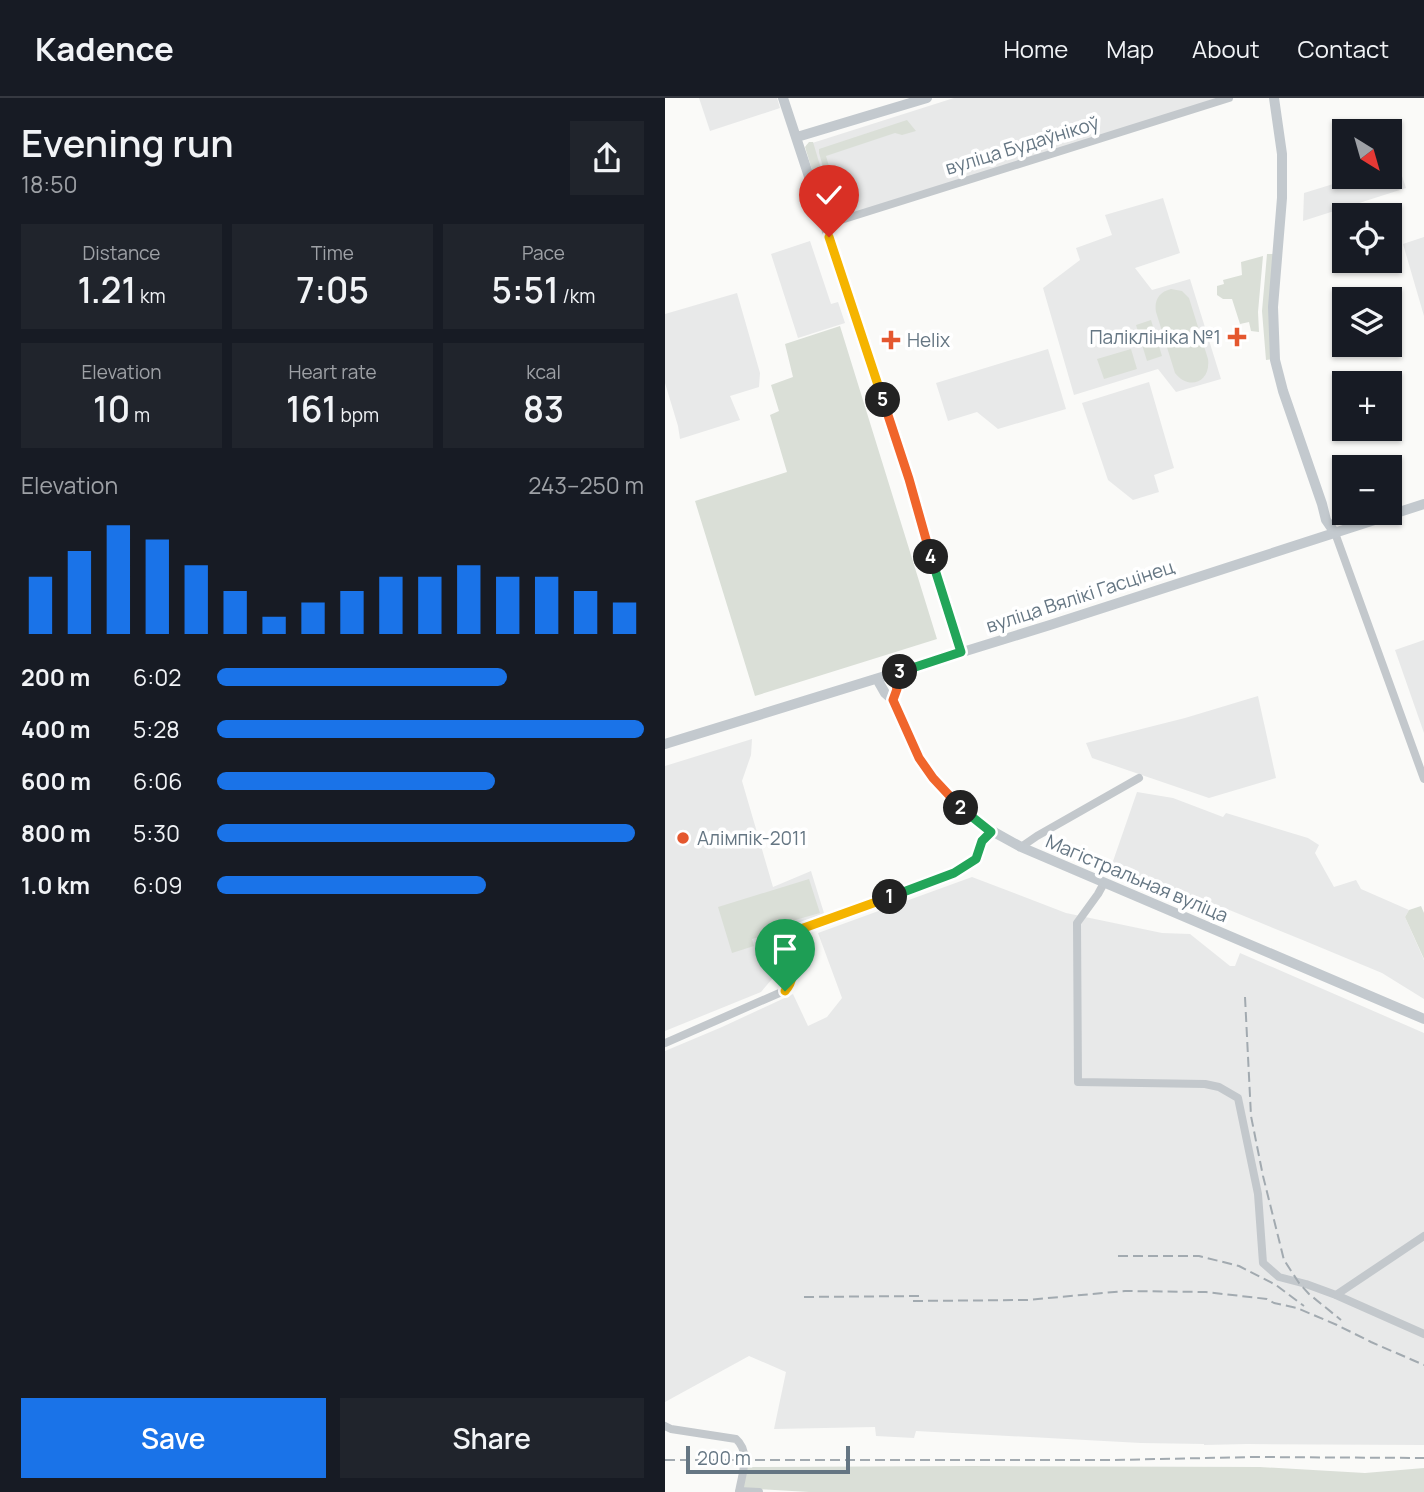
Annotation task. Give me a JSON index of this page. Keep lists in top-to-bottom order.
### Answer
{
  "streets": {
    "main road": ["вуліца Вялікі Гасцінец", "Магістральная вуліца"],
    "street": ["вуліца Будаўнікоў"]
  },
  "places": {
    "health": ["Паліклініка №1", "Helix"],
    "other": ["Алімпік-2011"]
  },
  "scale_bar": "200 m",
  "north": "bottom right",
  "page": {
    "header": "Kadence",
    "nav": [
      "Home",
      "Map",
      "About",
      "Contact"
    ],
    "heading": ["Evening run", "18:50"],
    "map_buttons": ["+", "−"],
    "stats": [
      ["Distance", "1.21 km"],
      ["Time", "7:05"],
      ["Pace", "5:51 /km"],
      ["Elevation", "10 m"],
      ["Heart rate", "161 bpm"],
      ["kcal", "83"]
    ],
    "pins": [
      "5",
      "4",
      "3",
      "2",
      "1"
    ],
    "chart": ["Elevation", "243–250 m"],
    "list": [
      {
        "name": "200 m",
        "note": "6:02"
      },
      {
        "name": "400 m",
        "note": "5:28"
      },
      {
        "name": "600 m",
        "note": "6:06"
      },
      {
        "name": "800 m",
        "note": "5:30"
      },
      {
        "name": "1.0 km",
        "note": "6:09"
      }
    ],
    "buttons": ["Save", "Share"],
    "scale": "200 m"
  }
}
